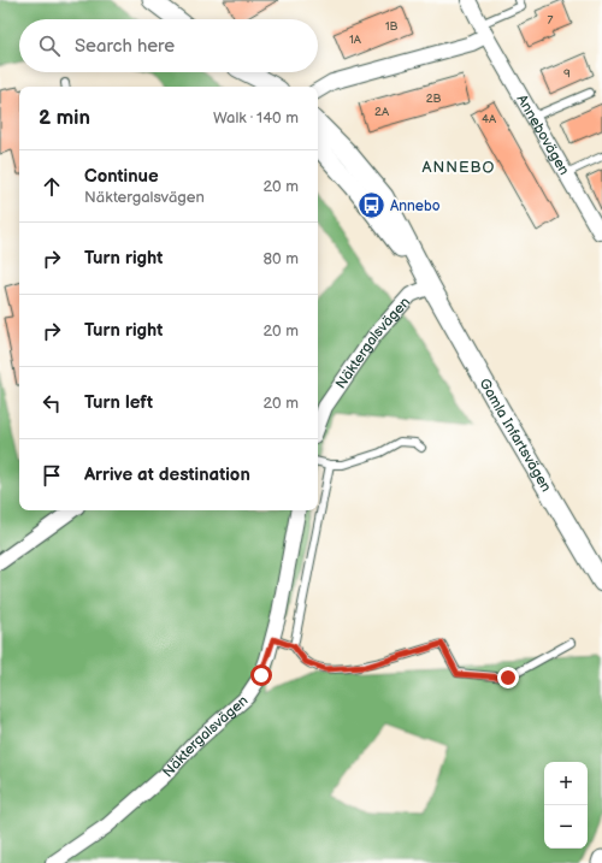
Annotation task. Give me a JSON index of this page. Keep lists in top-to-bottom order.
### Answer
{
  "streets": {
    "street": ["Annebovägen", "Näktergalsvägen", "Gamla Infartsvägen"]
  },
  "crossings": [
    ["Näktergalsvägen", "Gamla Infartsvägen"]
  ],
  "districts": ["ANNEBO"],
  "places": {
    "bus stop": ["Annebo"]
  },
  "house_numbers": [
    "7",
    "1B",
    "1A",
    "9",
    "2B",
    "2A",
    "4A"
  ],
  "page": {
    "search": "Search here",
    "heading": ["2 min", "Walk · 140 m"],
    "list": [
      ["Continue", "Näktergalsvägen", "20 m"],
      ["Turn right", "80 m"],
      ["Turn right", "20 m"],
      ["Turn left", "20 m"],
      "Arrive at destination"
    ],
    "map_buttons": ["+", "−"]
  }
}
